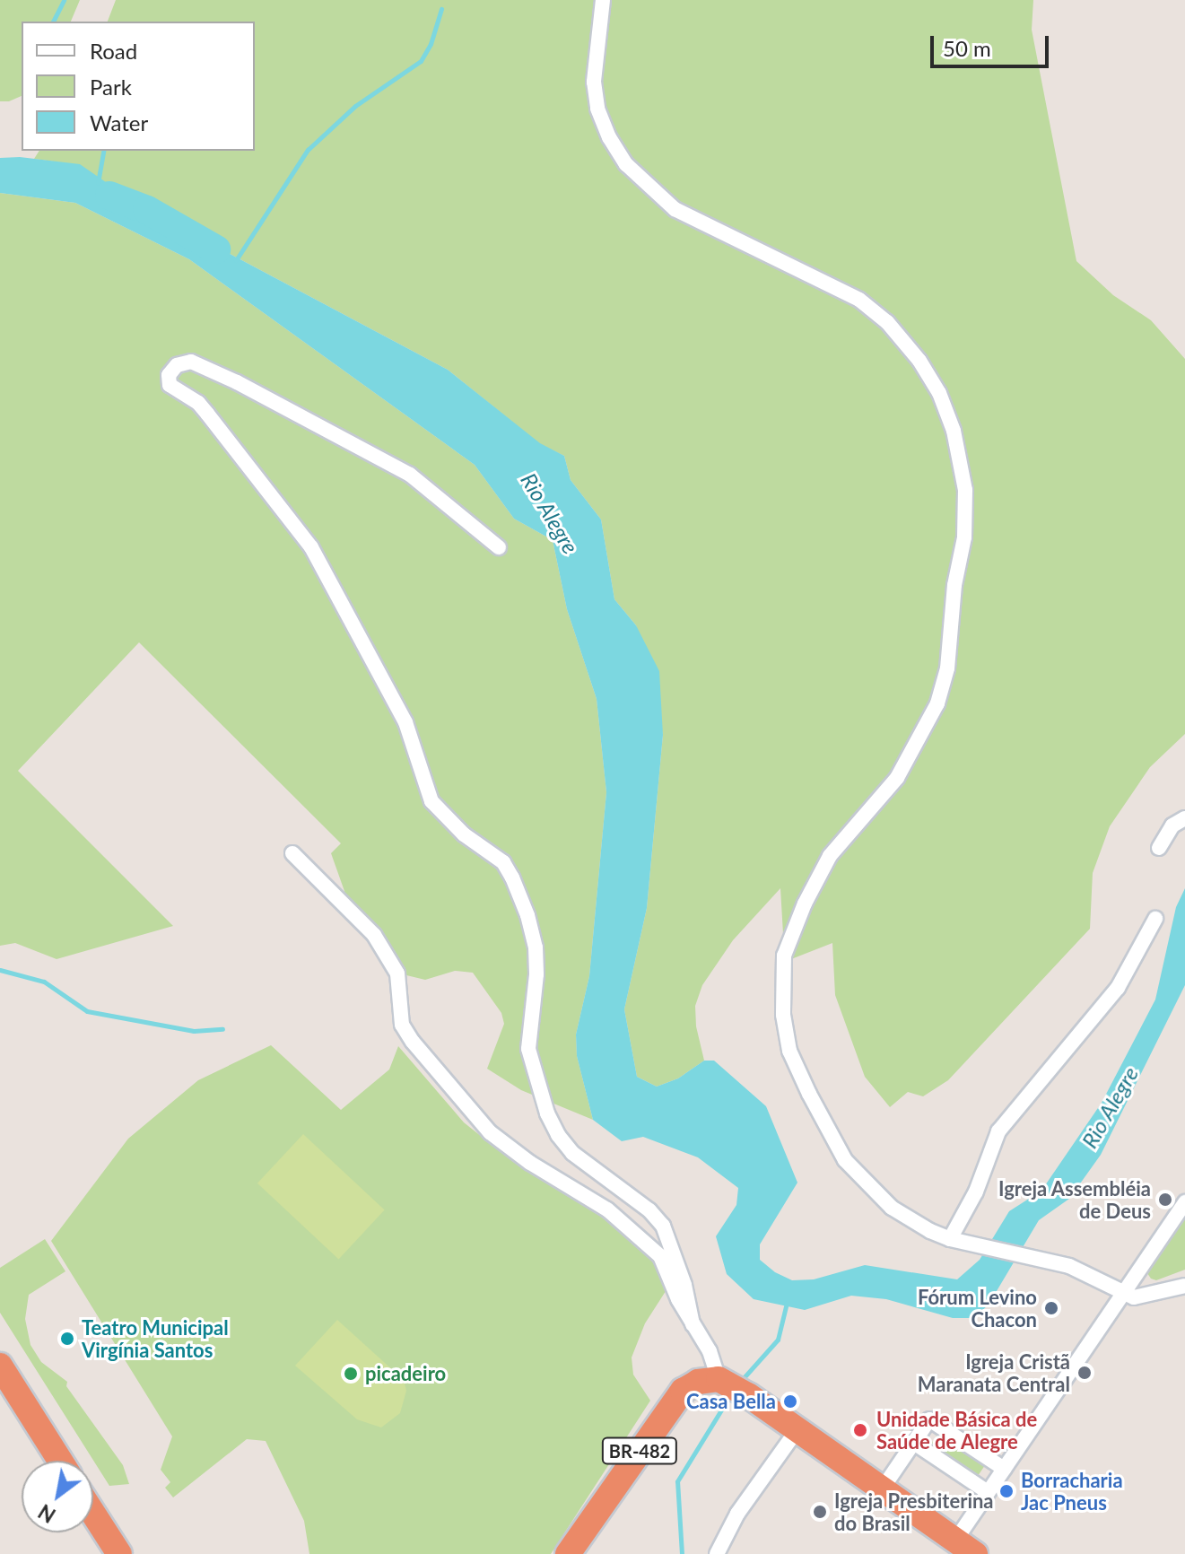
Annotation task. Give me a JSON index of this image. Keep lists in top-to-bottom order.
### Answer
{
  "streets": {
    "highway": ["BR-482"]
  },
  "water": ["Rio Alegre"],
  "places": [
    "Igreja Assembléia de Deus",
    "Fórum Levino Chacon",
    "Teatro Municipal Virgínia Santos",
    "Igreja Cristã Maranata Central",
    "picadeiro",
    "Casa Bella",
    "Unidade Básica de Saúde de Alegre",
    "Borracharia Jac Pneus",
    "Igreja Presbiterina do Brasil"
  ],
  "legend": ["Road", "Park", "Water"],
  "scale_bar": "50 m",
  "north": "bottom left"
}
